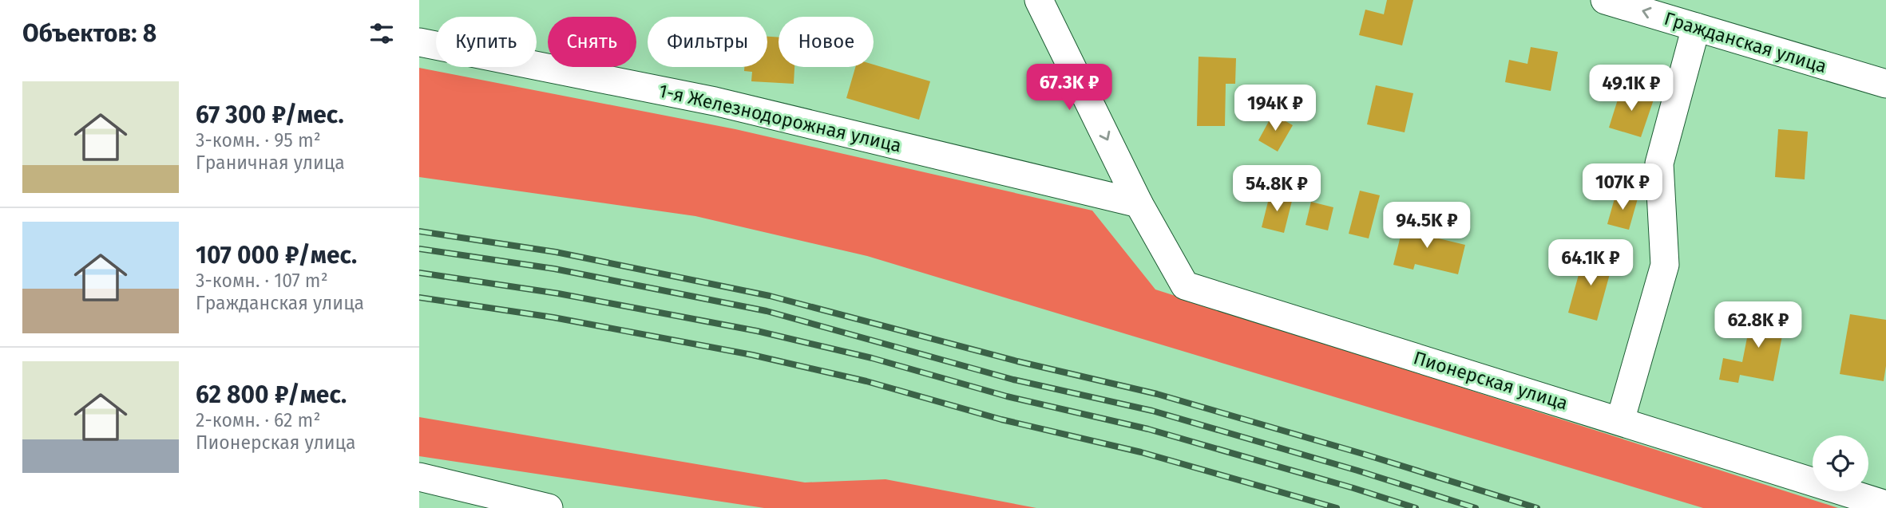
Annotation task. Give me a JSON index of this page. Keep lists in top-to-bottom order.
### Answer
{
  "streets": {
    "street": ["Гражданская улица", "1-я Железнодорожная улица", "Пионерская улица"]
  },
  "crossings": [
    ["1-я Железнодорожная улица", "Пионерская улица"]
  ],
  "page": {
    "heading": "Объектов: 8",
    "chip": [
      "Купить",
      "Снять",
      "Фильтры",
      "Новое"
    ],
    "price": [
      "67.3K ₽",
      "49.1K ₽",
      "194K ₽",
      "107K ₽",
      "54.8K ₽",
      "94.5K ₽",
      "64.1K ₽",
      "62.8K ₽"
    ],
    "list": [
      {
        "name": "67 300 ₽/мес.",
        "note": "3-комн. · 95 m² · Граничная улица"
      },
      {
        "name": "107 000 ₽/мес.",
        "note": "3-комн. · 107 m² · Гражданская улица"
      },
      {
        "name": "62 800 ₽/мес.",
        "note": "2-комн. · 62 m² · Пионерская улица"
      }
    ]
  }
}
